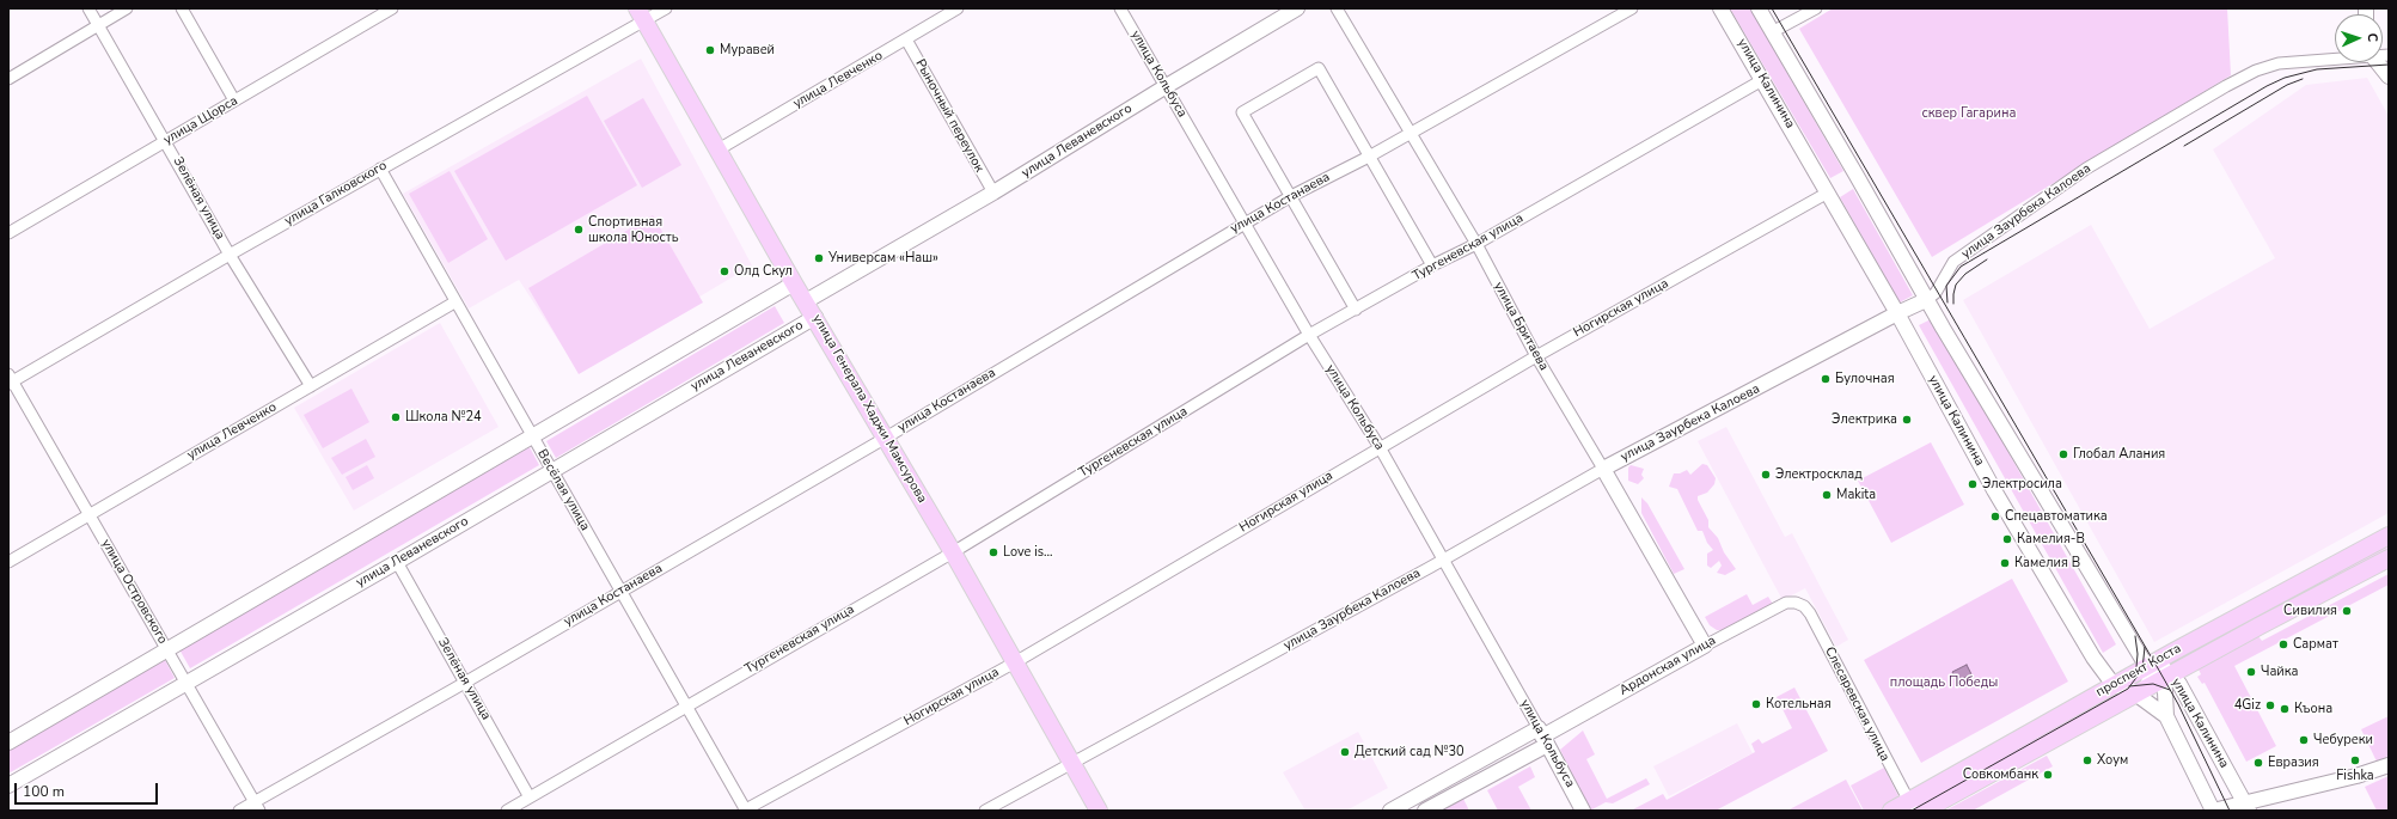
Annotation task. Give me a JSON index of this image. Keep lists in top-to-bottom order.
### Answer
{
  "streets": {
    "main road": ["улица Генерала Хаджи Мамсурова", "проспект Коста"],
    "street": [
      "улица Кольбуса",
      "улица Левченко",
      "улица Калинина",
      "Рыночный переулок",
      "улица Щорса",
      "улица Леваневского",
      "улица Галковского",
      "Зелёная улица",
      "улица Костанаева",
      "улица Заурбека Калоева",
      "Тургеневская улица",
      "Ногирская улица",
      "улица Бритаева",
      "Весёлая улица",
      "улица Островского",
      "Ардонская улица",
      "Слесаревская улица"
    ]
  },
  "crossings": [
    ["улица Кольбуса", "улица Леваневского"],
    ["улица Кольбуса", "улица Костанаева"],
    ["улица Кольбуса", "улица Заурбека Калоева"],
    ["улица Кольбуса", "Тургеневская улица"],
    ["улица Кольбуса", "Ногирская улица"],
    ["улица Кольбуса", "Ардонская улица"],
    ["улица Левченко", "Рыночный переулок"],
    ["улица Левченко", "Зелёная улица"],
    ["улица Левченко", "улица Генерала Хаджи Мамсурова"],
    ["улица Левченко", "Весёлая улица"],
    ["улица Левченко", "улица Островского"],
    ["улица Калинина", "улица Заурбека Калоева"],
    ["улица Калинина", "Тургеневская улица"],
    ["улица Калинина", "Ногирская улица"],
    ["улица Калинина", "проспект Коста"],
    ["Рыночный переулок", "улица Леваневского"],
    ["улица Щорса", "Зелёная улица"],
    ["улица Леваневского", "Зелёная улица"],
    ["улица Леваневского", "улица Генерала Хаджи Мамсурова"],
    ["улица Леваневского", "Весёлая улица"],
    ["улица Леваневского", "улица Островского"],
    ["улица Галковского", "Зелёная улица"],
    ["улица Галковского", "улица Генерала Хаджи Мамсурова"],
    ["улица Галковского", "Весёлая улица"],
    ["улица Галковского", "улица Островского"],
    ["Зелёная улица", "улица Костанаева"],
    ["Зелёная улица", "Тургеневская улица"],
    ["улица Костанаева", "улица Бритаева"],
    ["улица Костанаева", "улица Генерала Хаджи Мамсурова"],
    ["улица Костанаева", "Весёлая улица"],
    ["улица Костанаева", "улица Островского"],
    ["улица Заурбека Калоева", "улица Бритаева"],
    ["улица Заурбека Калоева", "улица Генерала Хаджи Мамсурова"],
    ["Тургеневская улица", "улица Бритаева"],
    ["Тургеневская улица", "улица Генерала Хаджи Мамсурова"],
    ["Тургеневская улица", "Весёлая улица"],
    ["Ногирская улица", "улица Бритаева"],
    ["Ногирская улица", "улица Генерала Хаджи Мамсурова"],
    ["Ногирская улица", "Весёлая улица"],
    ["улица Бритаева", "Ардонская улица"],
    ["Ардонская улица", "Слесаревская улица"],
    ["проспект Коста", "Слесаревская улица"]
  ],
  "parks": ["сквер Гагарина", "площадь Победы"],
  "places": [
    "Муравей",
    "Спортивная школа Юность",
    "Универсам «Наш»",
    "Олд Скул",
    "Булочная",
    "Школа №24",
    "Электрика",
    "Глобал Алания",
    "Электросклад",
    "Электросила",
    "Makita",
    "Спецавтоматика",
    "Камелия-В",
    "Love is...",
    "Камелия В",
    "Сивилия",
    "Сармат",
    "Чайка",
    "Котельная",
    "4Giz",
    "Къона",
    "Чебуреки",
    "Детский сад №30",
    "Хоум",
    "Fishka",
    "Евразия",
    "Совкомбанк"
  ],
  "scale_bar": "100 m",
  "north": "right"
}
